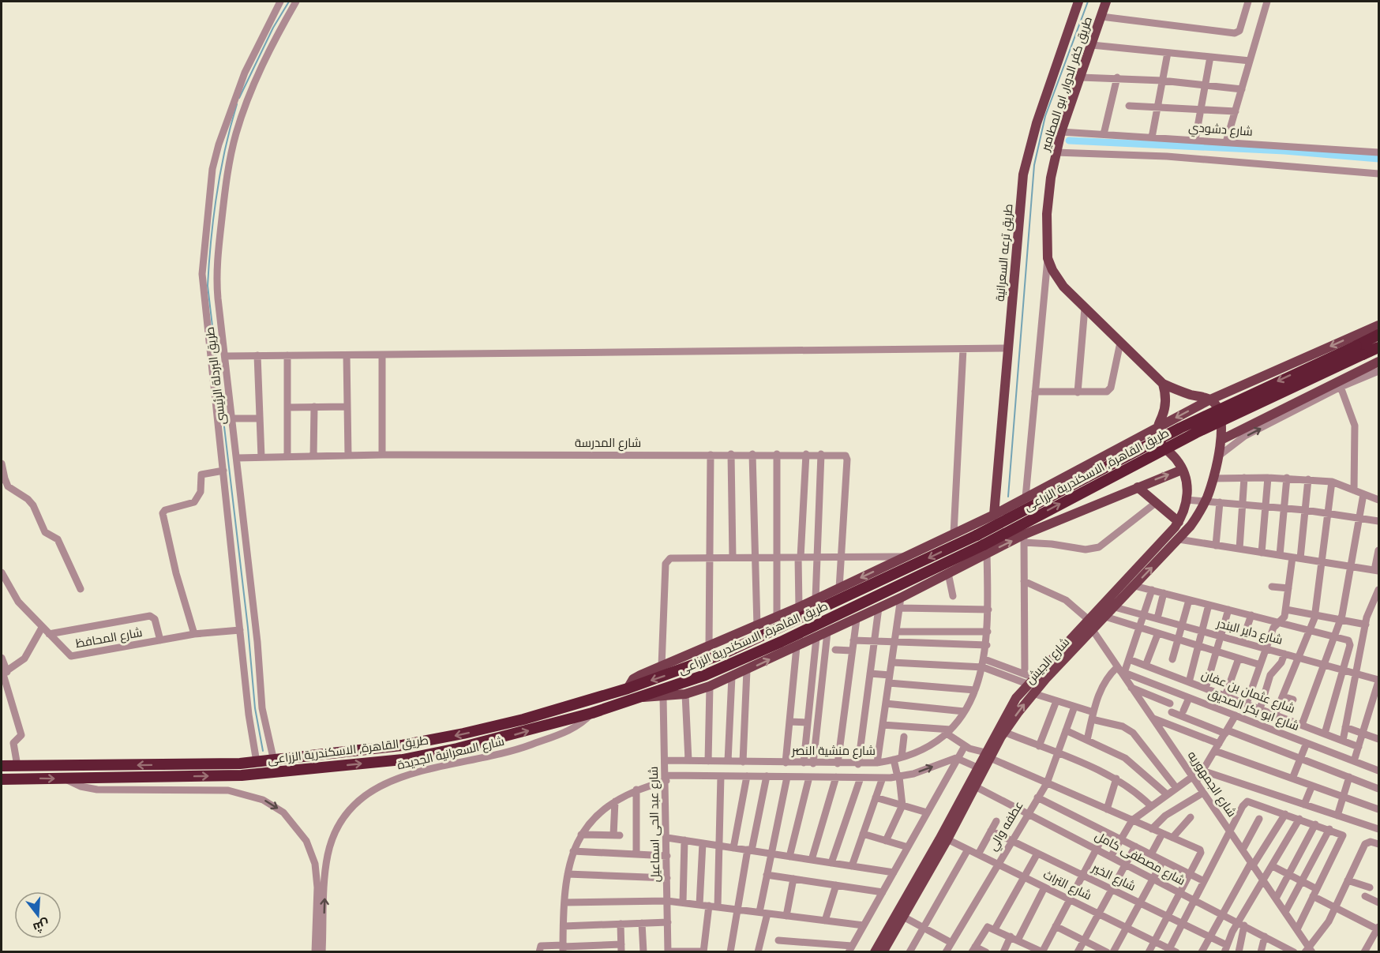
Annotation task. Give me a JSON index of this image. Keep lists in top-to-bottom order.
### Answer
{
  "streets": {
    "highway": ["طريق القاهرة, الاسكندرية الزراعى"],
    "main road": ["طريق كفر الدوار, ابو المطامير", "طريق ترعه السعرانية", "شارع الجيش"],
    "street": [
      "شارع دشودي",
      "طريق البردلة الرئيسى",
      "شارع المدرسة",
      "شارع داير البندر",
      "شارع المحافظ",
      "شارع عثمان بن عفان",
      "شارع ابو بكر الصديق",
      "شارع منشية النصر",
      "شارع السعرانية الجديدة",
      "شارع الجمهوريه",
      "شارع عبد الحى اسماعيل",
      "عطفه والي",
      "شارع مصطفى كامل",
      "شارع الخير",
      "شارع التراث"
    ]
  },
  "crossings": [
    ["طريق كفر الدوار, ابو المطامير", "شارع دشودي"],
    ["طريق كفر الدوار, ابو المطامير", "شارع الجيش"],
    ["طريق البردلة الرئيسى", "شارع المدرسة"],
    ["طريق البردلة الرئيسى", "طريق القاهرة, الاسكندرية الزراعى"],
    ["طريق البردلة الرئيسى", "شارع المحافظ"],
    ["طريق القاهرة, الاسكندرية الزراعى", "شارع منشية النصر"],
    ["طريق القاهرة, الاسكندرية الزراعى", "شارع السعرانية الجديدة"],
    ["شارع داير البندر", "شارع الجيش"],
    ["شارع الجيش", "شارع الجمهوريه"],
    ["شارع الجيش", "شارع مصطفى كامل"],
    ["شارع الجيش", "شارع التراث"],
    ["شارع ابو بكر الصديق", "شارع الجمهوريه"],
    ["شارع منشية النصر", "شارع عبد الحى اسماعيل"],
    ["عطفه والي", "شارع مصطفى كامل"],
    ["عطفه والي", "شارع الخير"],
    ["عطفه والي", "شارع التراث"]
  ],
  "one_way": ["شارع السعرانية الجديدة"],
  "north": "bottom"
}
